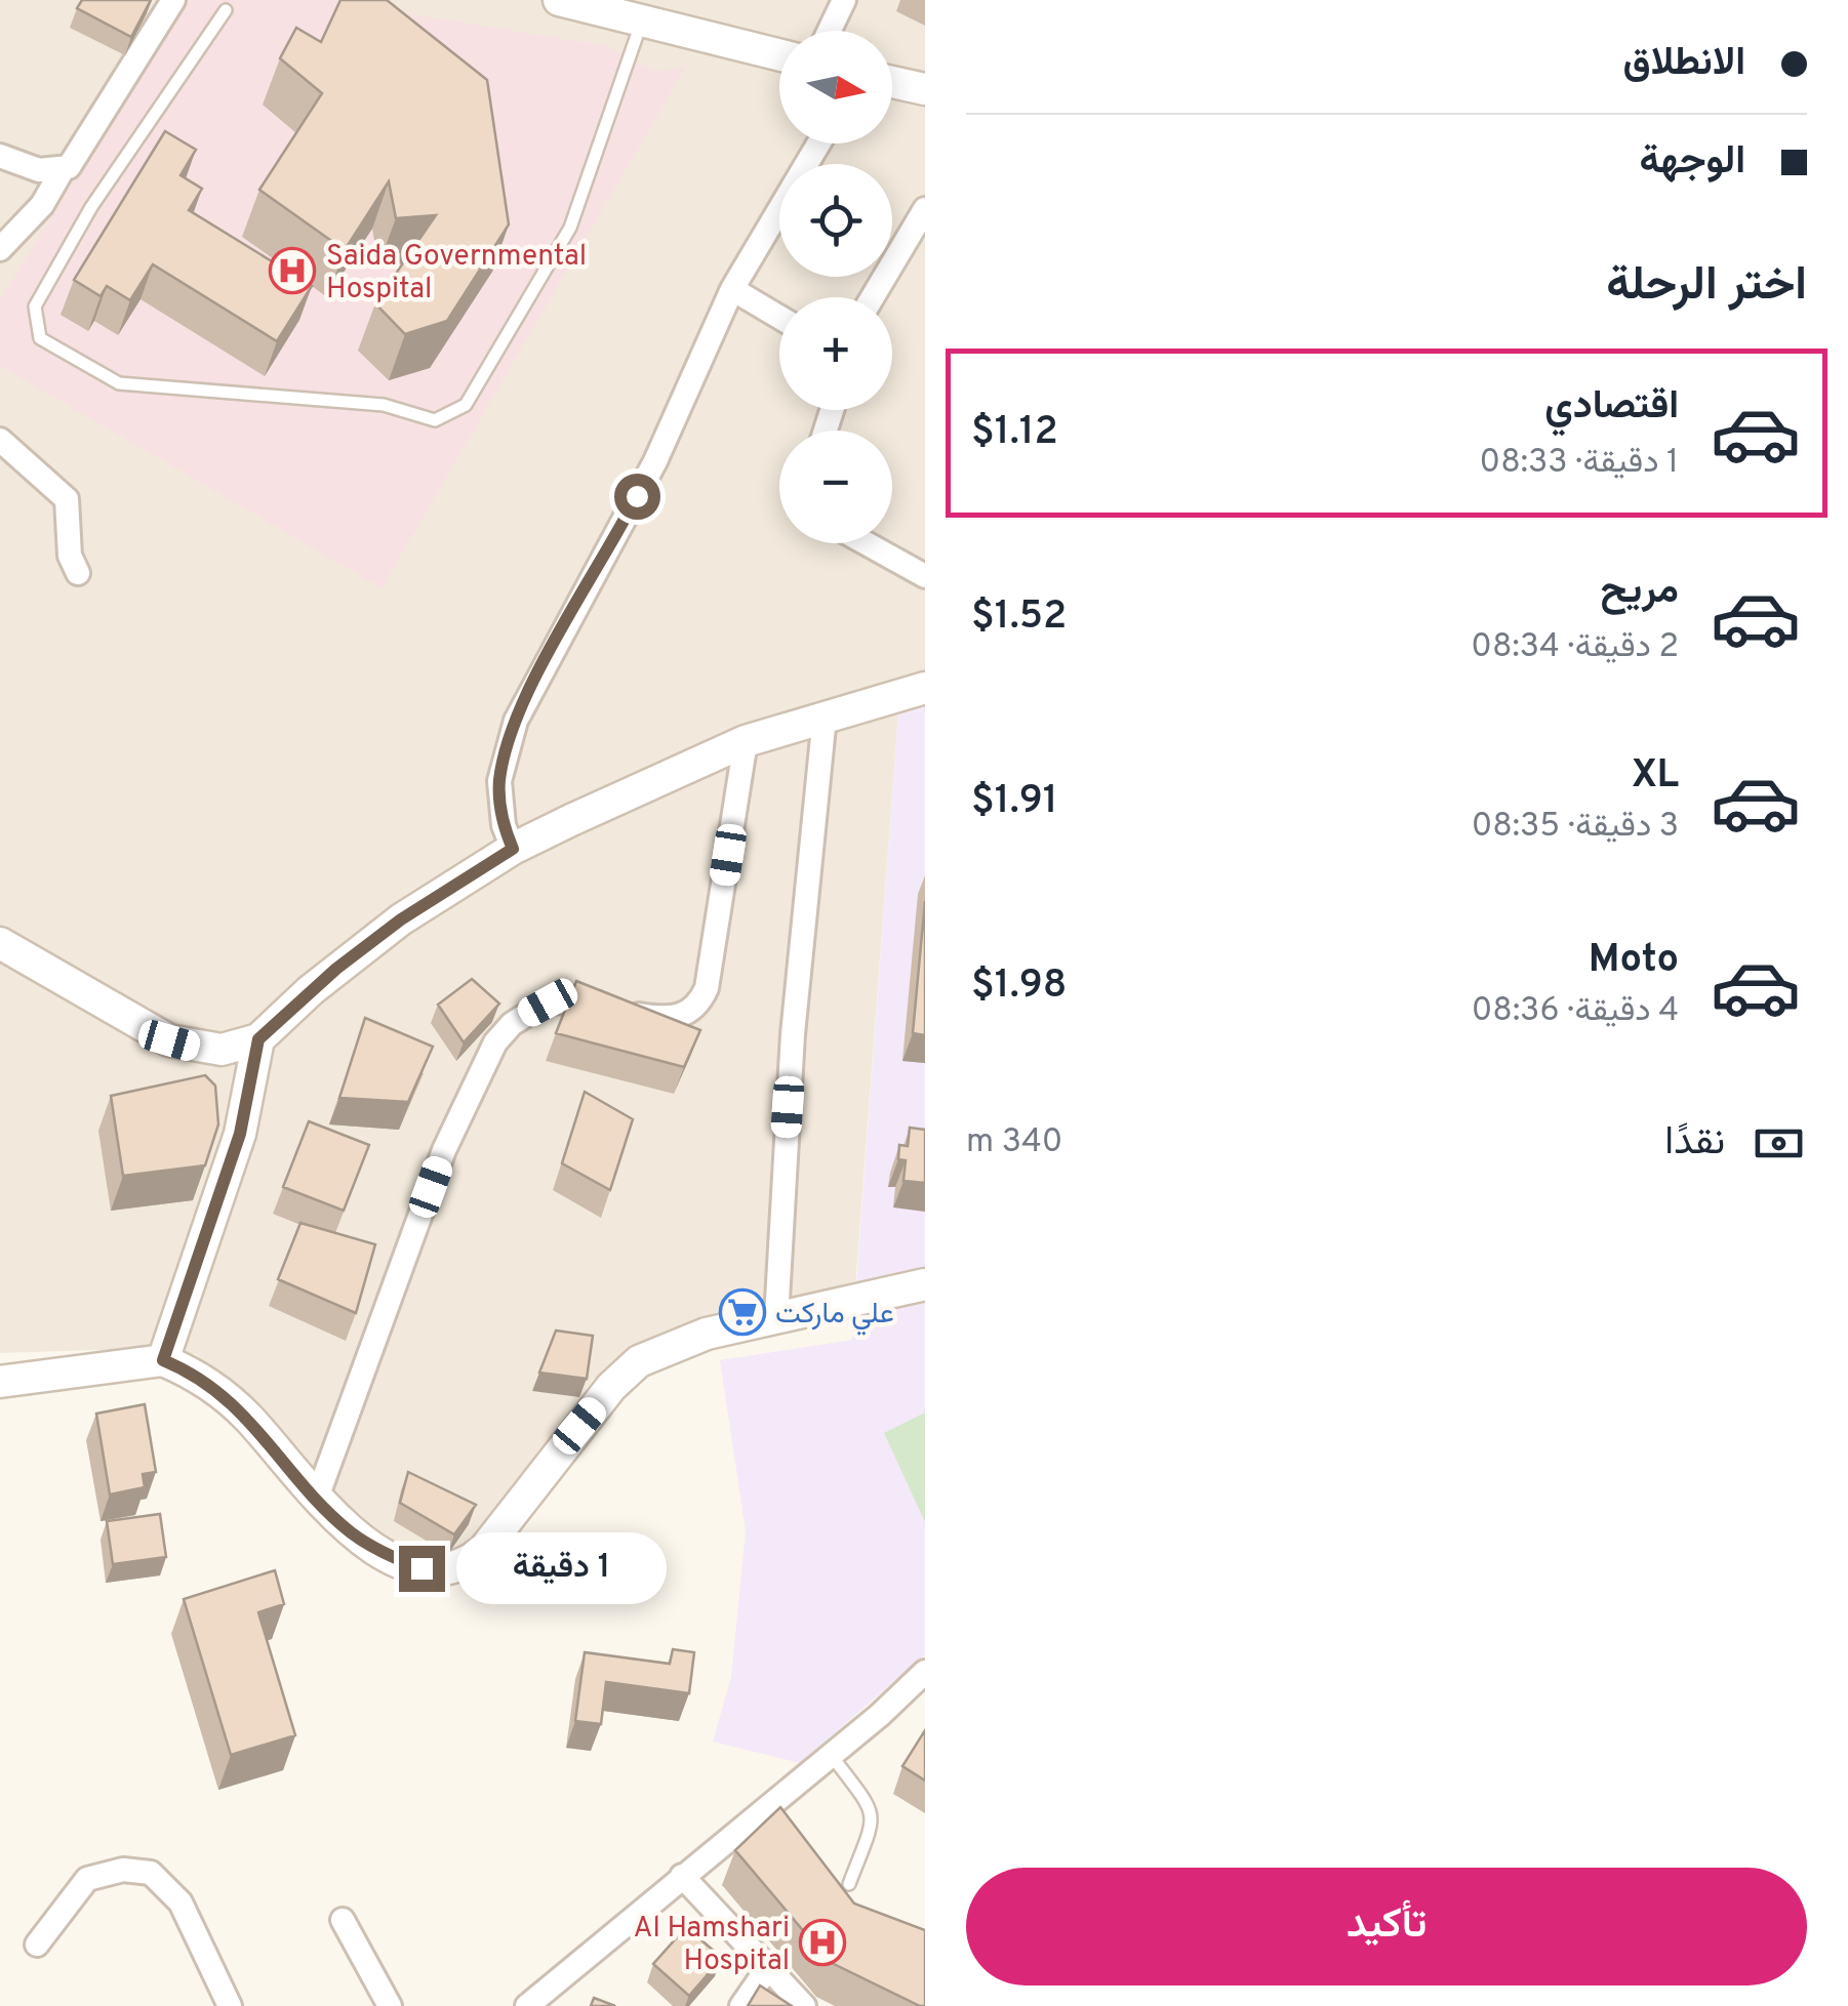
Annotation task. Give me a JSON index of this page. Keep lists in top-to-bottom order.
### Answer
{
  "places": {
    "hospital": ["Saida Governmental Hospital", "Al Hamshari Hospital"],
    "supermarket": ["علي ماركت"]
  },
  "north": "right",
  "page": {
    "banner": ["الانطلاق", "الوجهة"],
    "map_buttons": ["+", "−"],
    "heading": "اختر الرحلة",
    "list": [
      {
        "name": "اقتصادي",
        "note": "1 دقيقة · 08:33",
        "value": "$1.12"
      },
      {
        "name": "مريح",
        "note": "2 دقيقة · 08:34",
        "value": "$1.52"
      },
      {
        "name": "XL",
        "note": "3 دقيقة · 08:35",
        "value": "$1.91"
      },
      {
        "name": "Moto",
        "note": "4 دقيقة · 08:36",
        "value": "$1.98"
      }
    ],
    "pay": ["نقدًا", "340 m"],
    "bubble": "1 دقيقة",
    "buttons": "تأكيد"
  }
}
